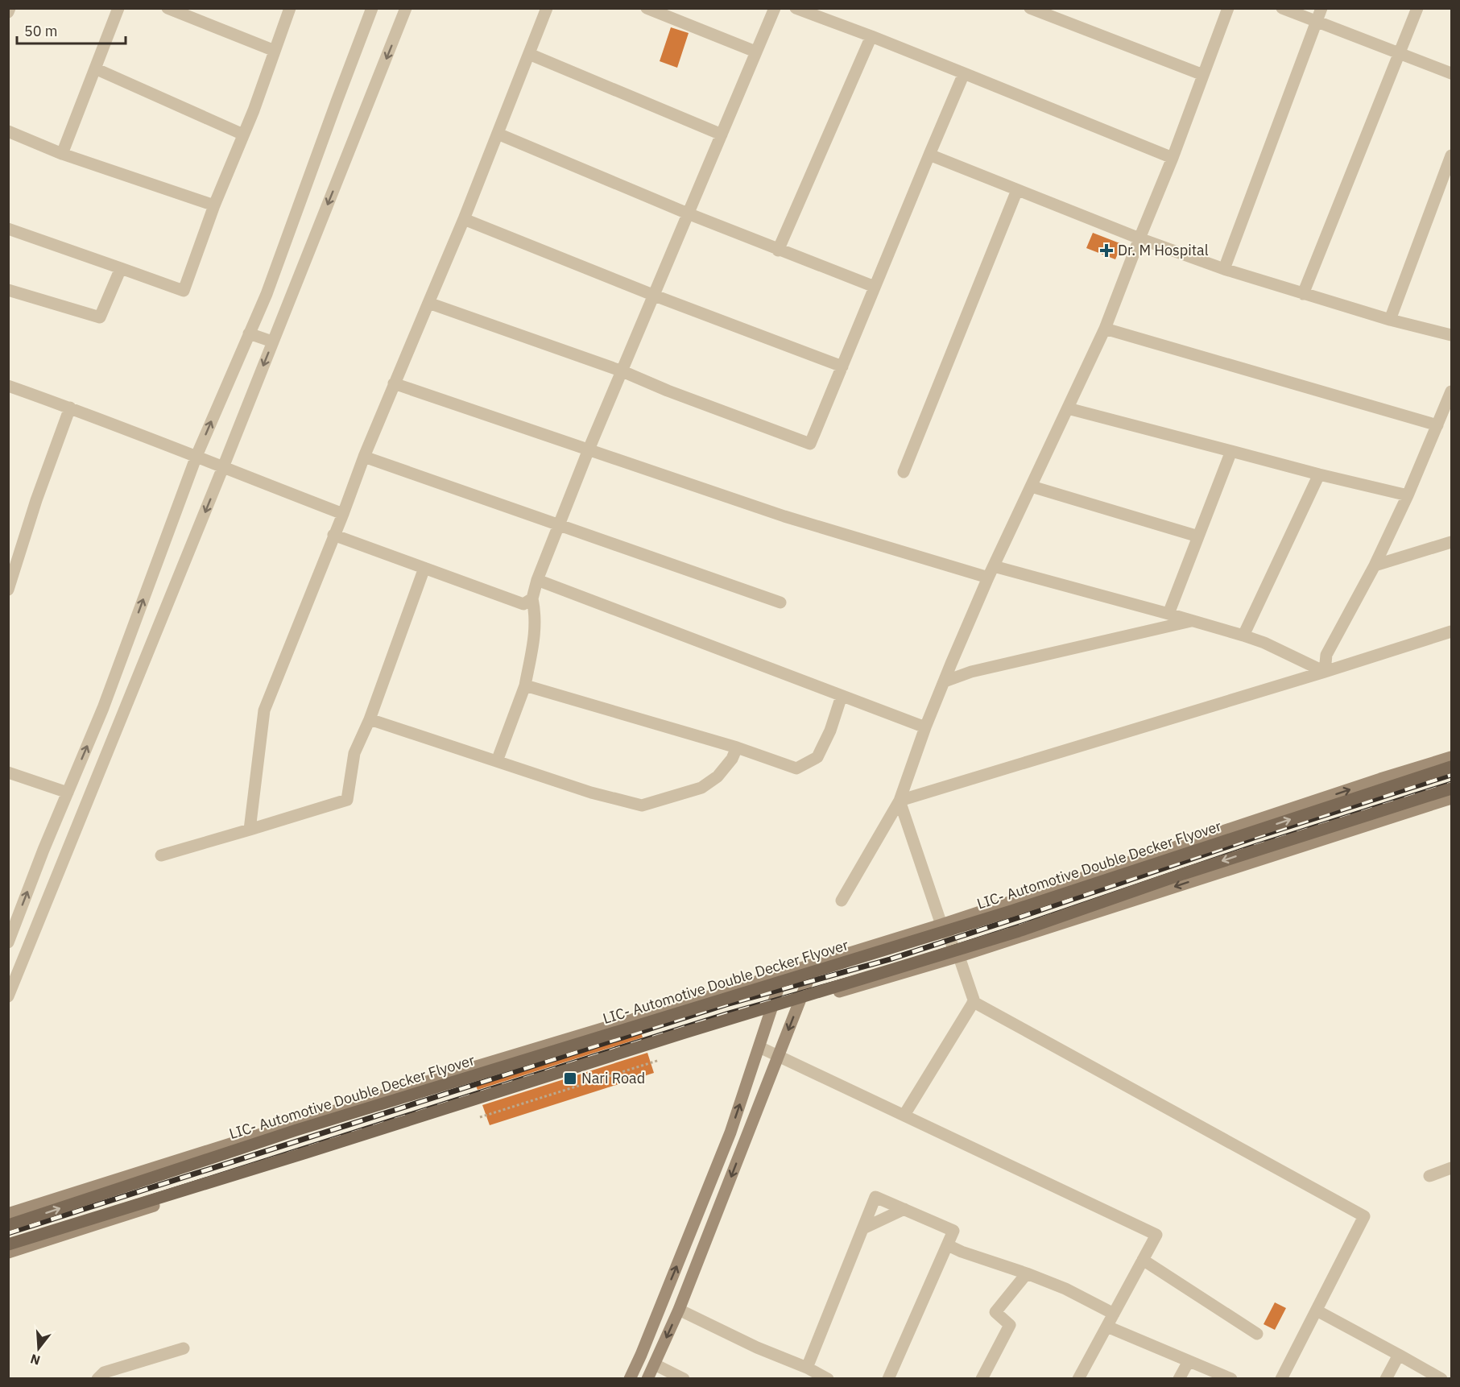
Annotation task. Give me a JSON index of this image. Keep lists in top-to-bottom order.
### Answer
{
  "streets": {
    "main road": ["LIC- Automotive Double Decker Flyover"]
  },
  "places": {
    "health": ["Dr. M Hospital"],
    "transit": ["Nari Road"]
  },
  "scale_bar": "50 m",
  "north": "bottom"
}
